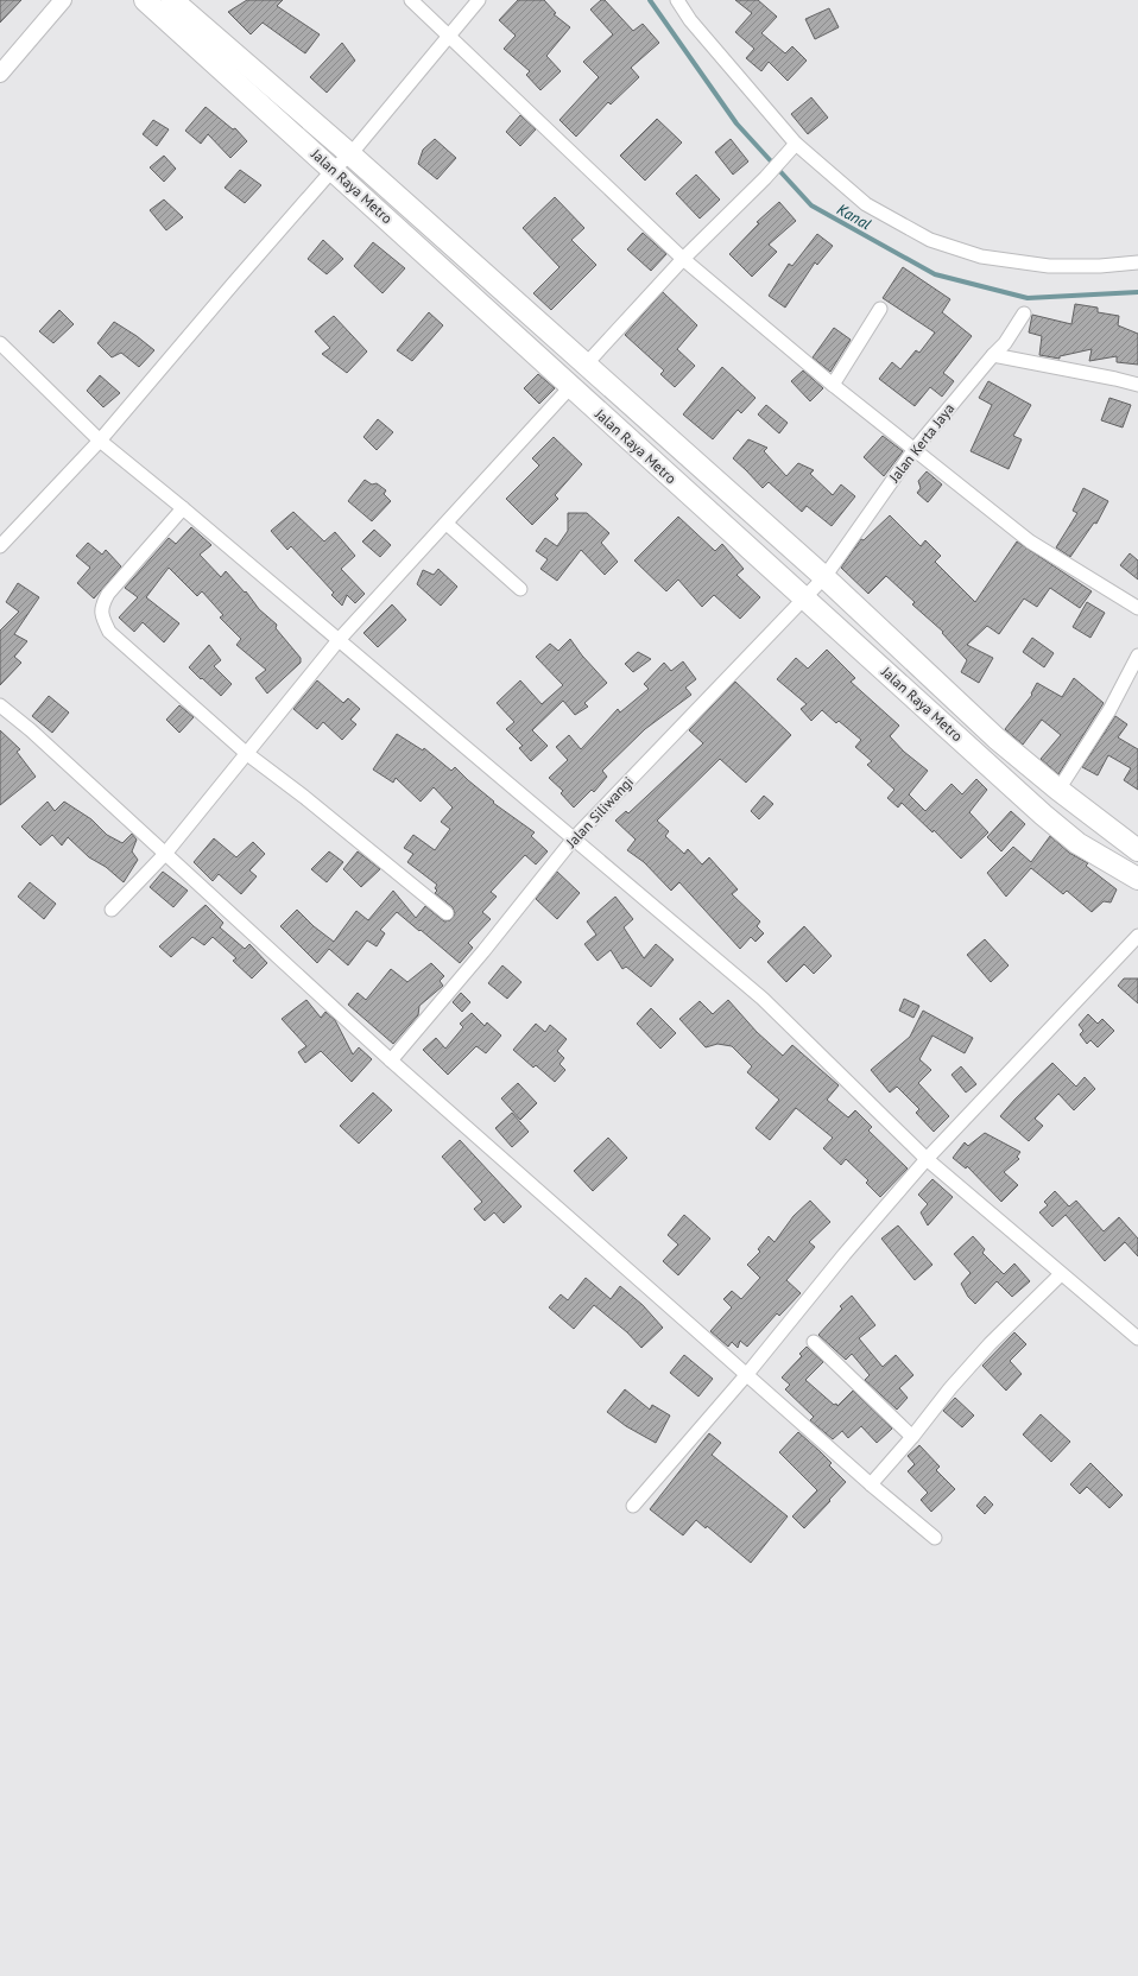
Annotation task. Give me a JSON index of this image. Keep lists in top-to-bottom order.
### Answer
{
  "streets": {
    "highway": ["Jalan Raya Metro"],
    "street": ["Jalan Kerta Jaya", "Jalan Siliwangi"]
  },
  "crossings": [
    ["Jalan Raya Metro", "Jalan Siliwangi"],
    ["Jalan Kerta Jaya", "Jalan Siliwangi"]
  ],
  "water": ["Kanal"]
}
